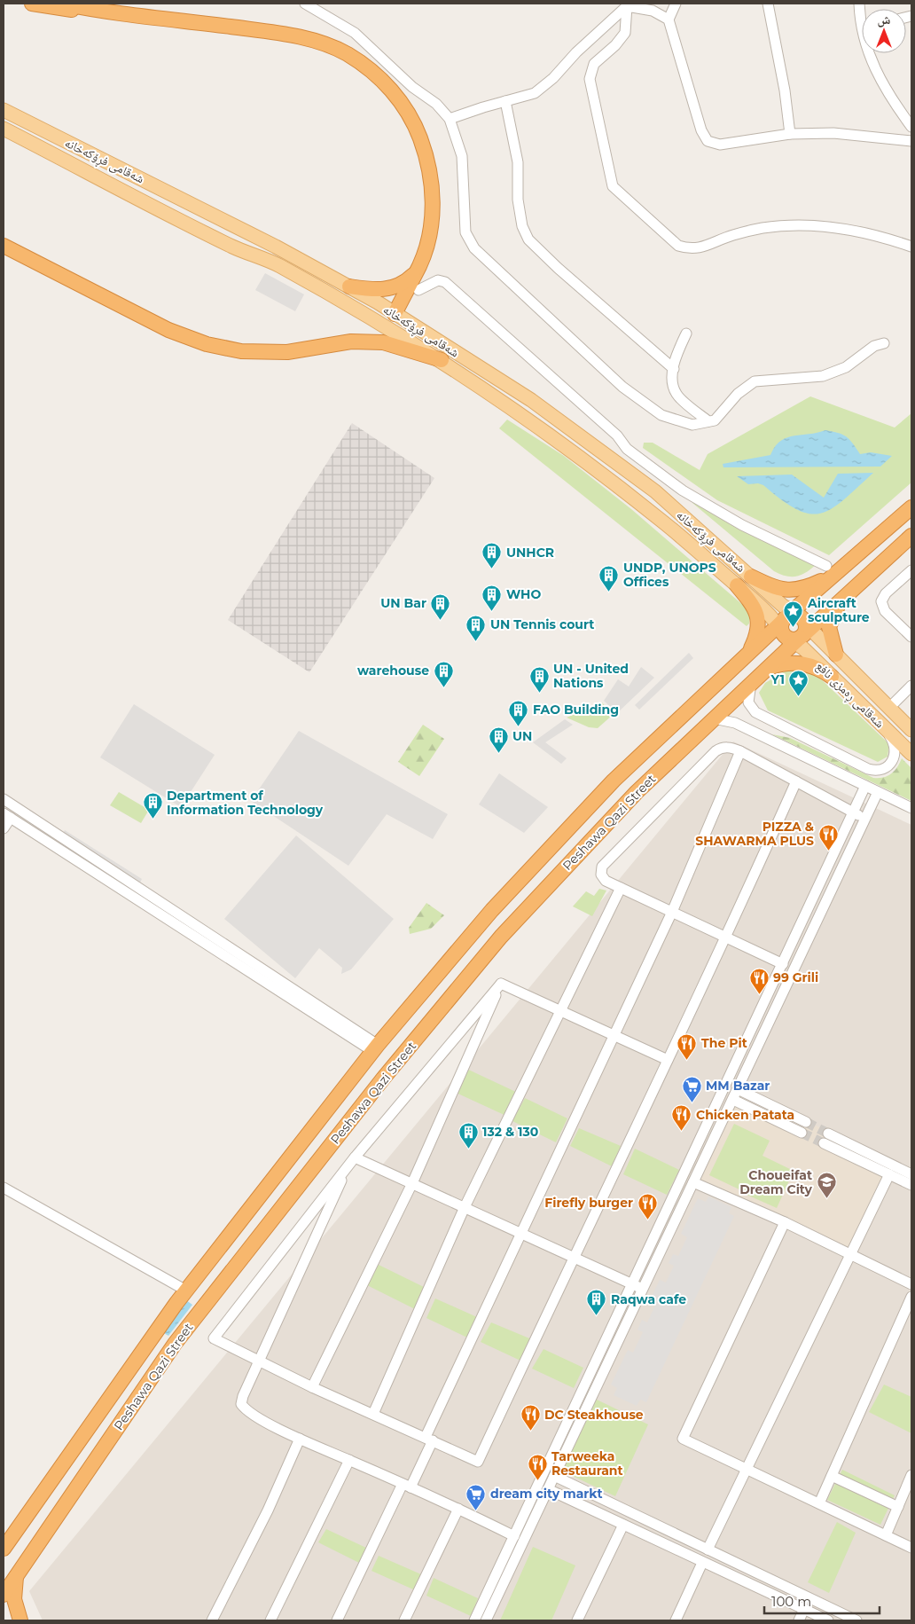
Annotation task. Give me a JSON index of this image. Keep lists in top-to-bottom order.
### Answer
{
  "streets": {
    "highway": ["Peshawa Qazi Street"],
    "main road": ["شەقامی فڕۆکەخانە", "شەقامی ڕەمزی نافع"]
  },
  "crossings": [
    ["شەقامی فڕۆکەخانە", "شەقامی ڕەمزی نافع"],
    ["شەقامی فڕۆکەخانە", "Peshawa Qazi Street"],
    ["شەقامی ڕەمزی نافع", "Peshawa Qazi Street"]
  ],
  "places": {
    "building": [
      "UNHCR",
      "UNDP, UNOPS Offices",
      "WHO",
      "UN Bar",
      "UN Tennis court",
      "warehouse",
      "UN - United Nations",
      "FAO Building",
      "UN",
      "Department of Information Technology",
      "132 & 130",
      "Raqwa cafe"
    ],
    "place": ["Aircraft sculpture", "Y1"],
    "restaurant": [
      "PIZZA & SHAWARMA PLUS",
      "99 Grili",
      "The Pit",
      "Chicken Patata",
      "Firefly burger",
      "DC Steakhouse",
      "Tarweeka Restaurant"
    ],
    "supermarket": ["MM Bazar", "dream city markt"],
    "school or university": ["Choueifat Dream City"]
  },
  "scale_bar": "100 m",
  "north": "top"
}
